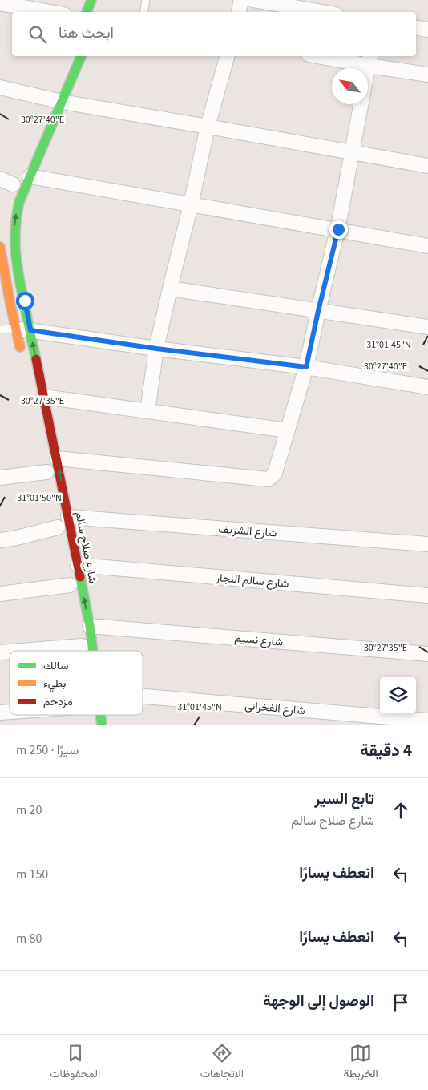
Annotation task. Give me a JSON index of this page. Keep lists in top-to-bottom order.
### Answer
{
  "streets": {
    "main road": ["شارع صلاح سالم"],
    "street": [
      "شارع الشريف",
      "شارع سالم النجار",
      "شارع نسيم",
      "شارع الفخرانى"
    ]
  },
  "crossings": [
    ["شارع الشريف", "شارع صلاح سالم"],
    ["شارع صلاح سالم", "شارع سالم النجار"],
    ["شارع صلاح سالم", "شارع نسيم"]
  ],
  "one_way": ["شارع صلاح سالم"],
  "legend": ["سالك", "بطيء", "مزدحم"],
  "north": "top left",
  "page": {
    "search": "ابحث هنا",
    "heading": ["4 دقيقة", "سيرًا · 250 m"],
    "list": [
      ["تابع السير", "شارع صلاح سالم", "20 m"],
      ["انعطف يسارًا", "150 m"],
      ["انعطف يسارًا", "80 m"],
      "الوصول إلى الوجهة"
    ],
    "nav": ["الخريطة", "الاتجاهات", "المحفوظات"]
  },
  "coordinates": [
    "30°27'40\"E",
    "31°01'45\"N",
    "30°27'35\"E",
    "31°01'50\"N"
  ]
}
